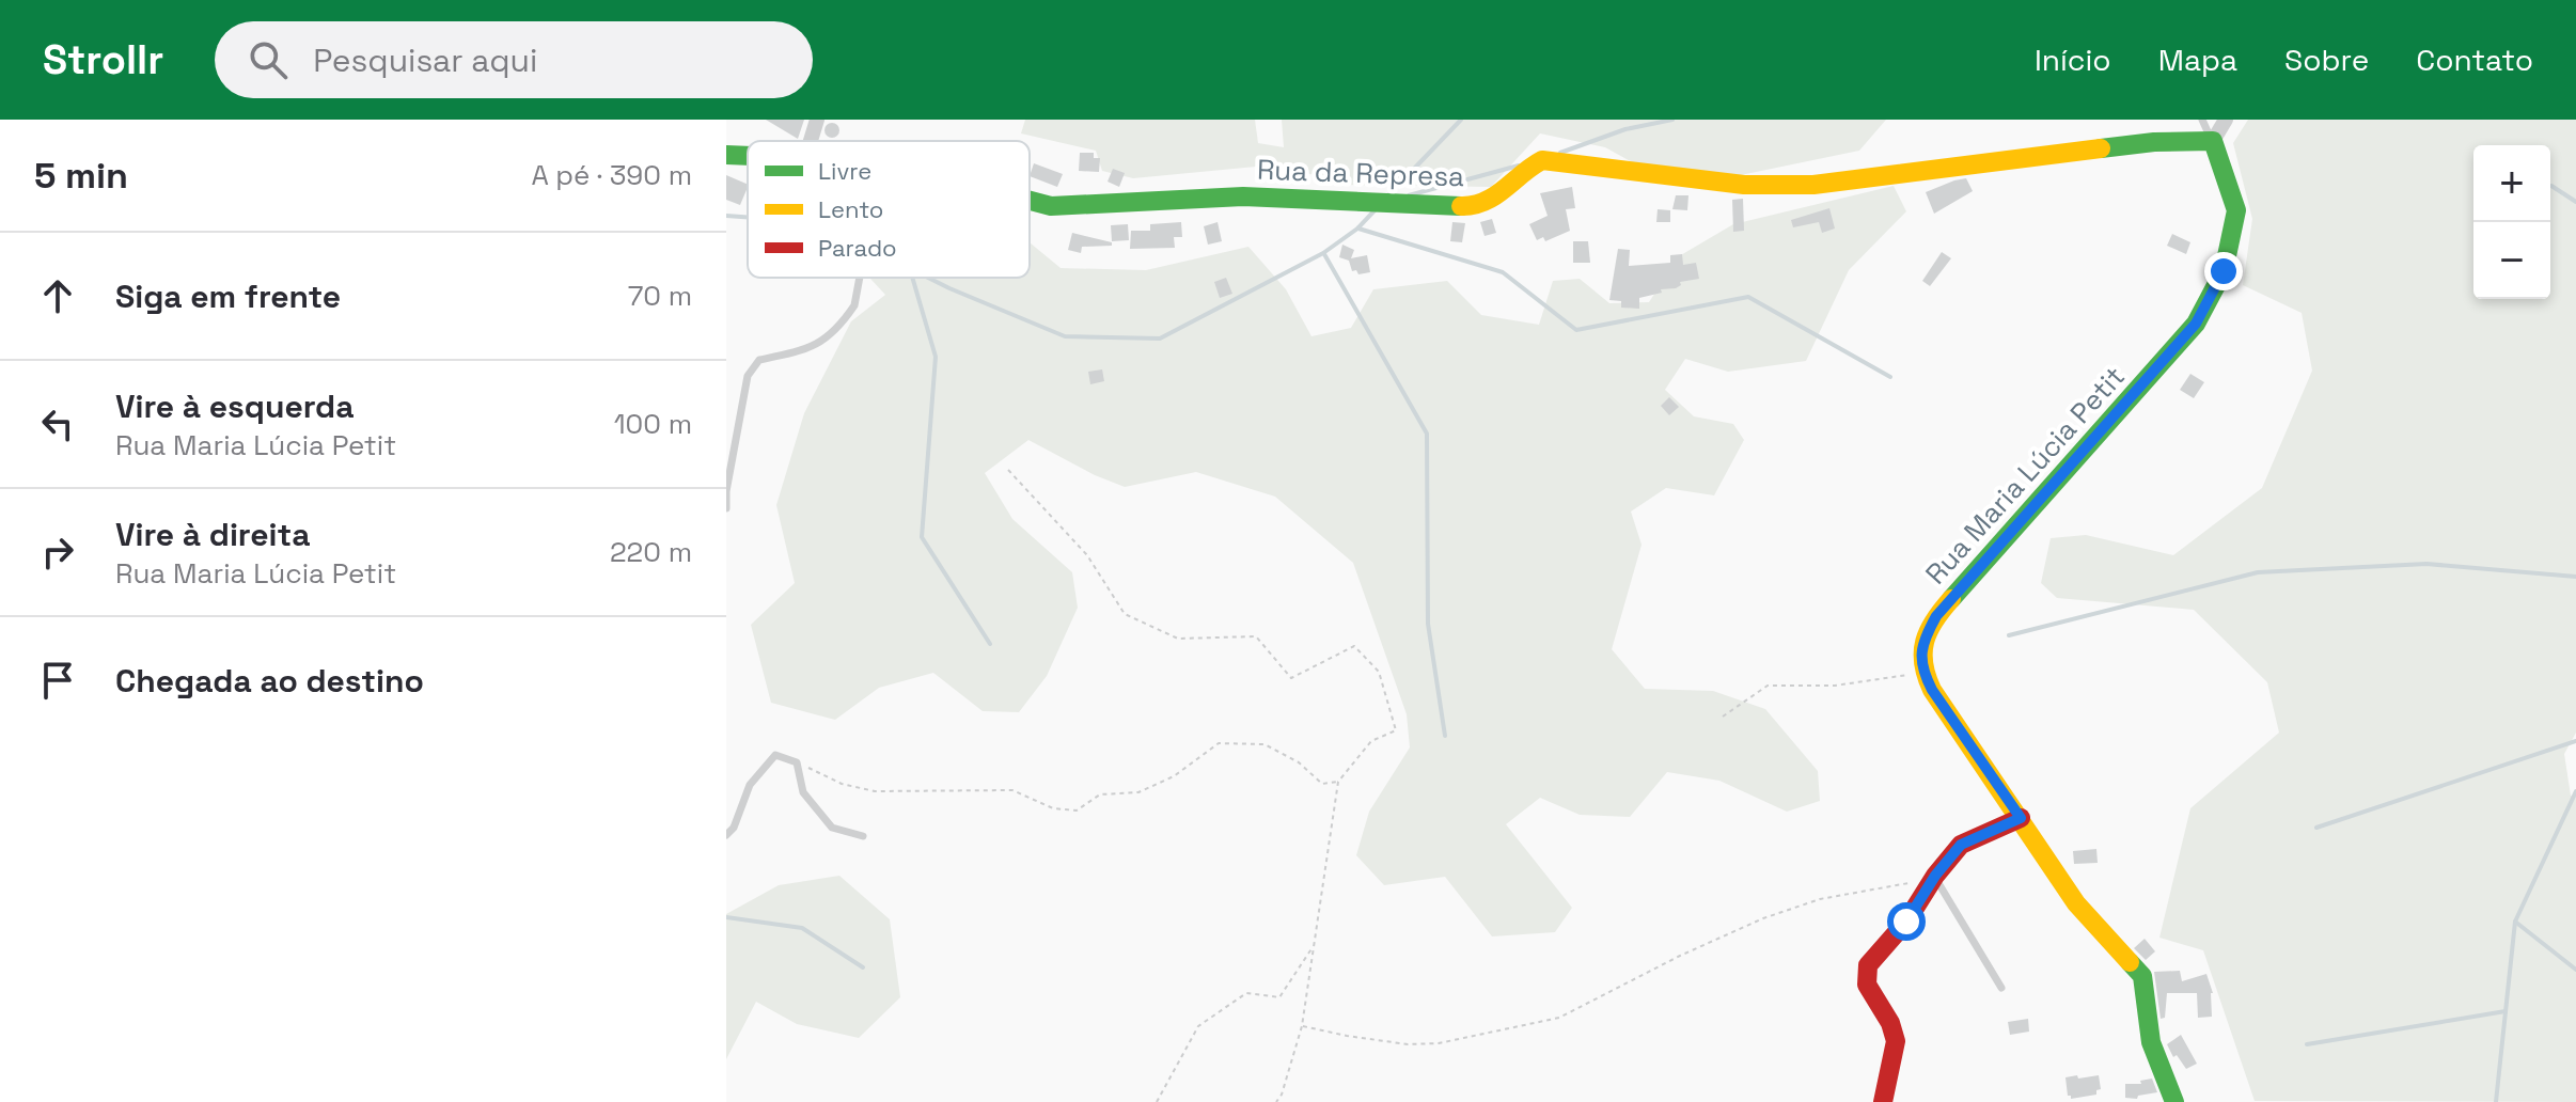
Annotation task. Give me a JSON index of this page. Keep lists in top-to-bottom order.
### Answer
{
  "streets": {
    "street": ["Rua da Represa", "Rua Maria Lúcia Petit"]
  },
  "crossings": [
    ["Rua da Represa", "Rua Maria Lúcia Petit"]
  ],
  "legend": ["Livre", "Lento", "Parado"],
  "page": {
    "header": "Strollr",
    "search": "Pesquisar aqui",
    "nav": [
      "Início",
      "Mapa",
      "Sobre",
      "Contato"
    ],
    "heading": ["5 min", "A pé · 390 m"],
    "map_buttons": ["+", "−"],
    "list": [
      ["Siga em frente", "70 m"],
      ["Vire à esquerda", "Rua Maria Lúcia Petit", "100 m"],
      ["Vire à direita", "Rua Maria Lúcia Petit", "220 m"],
      "Chegada ao destino"
    ]
  }
}
